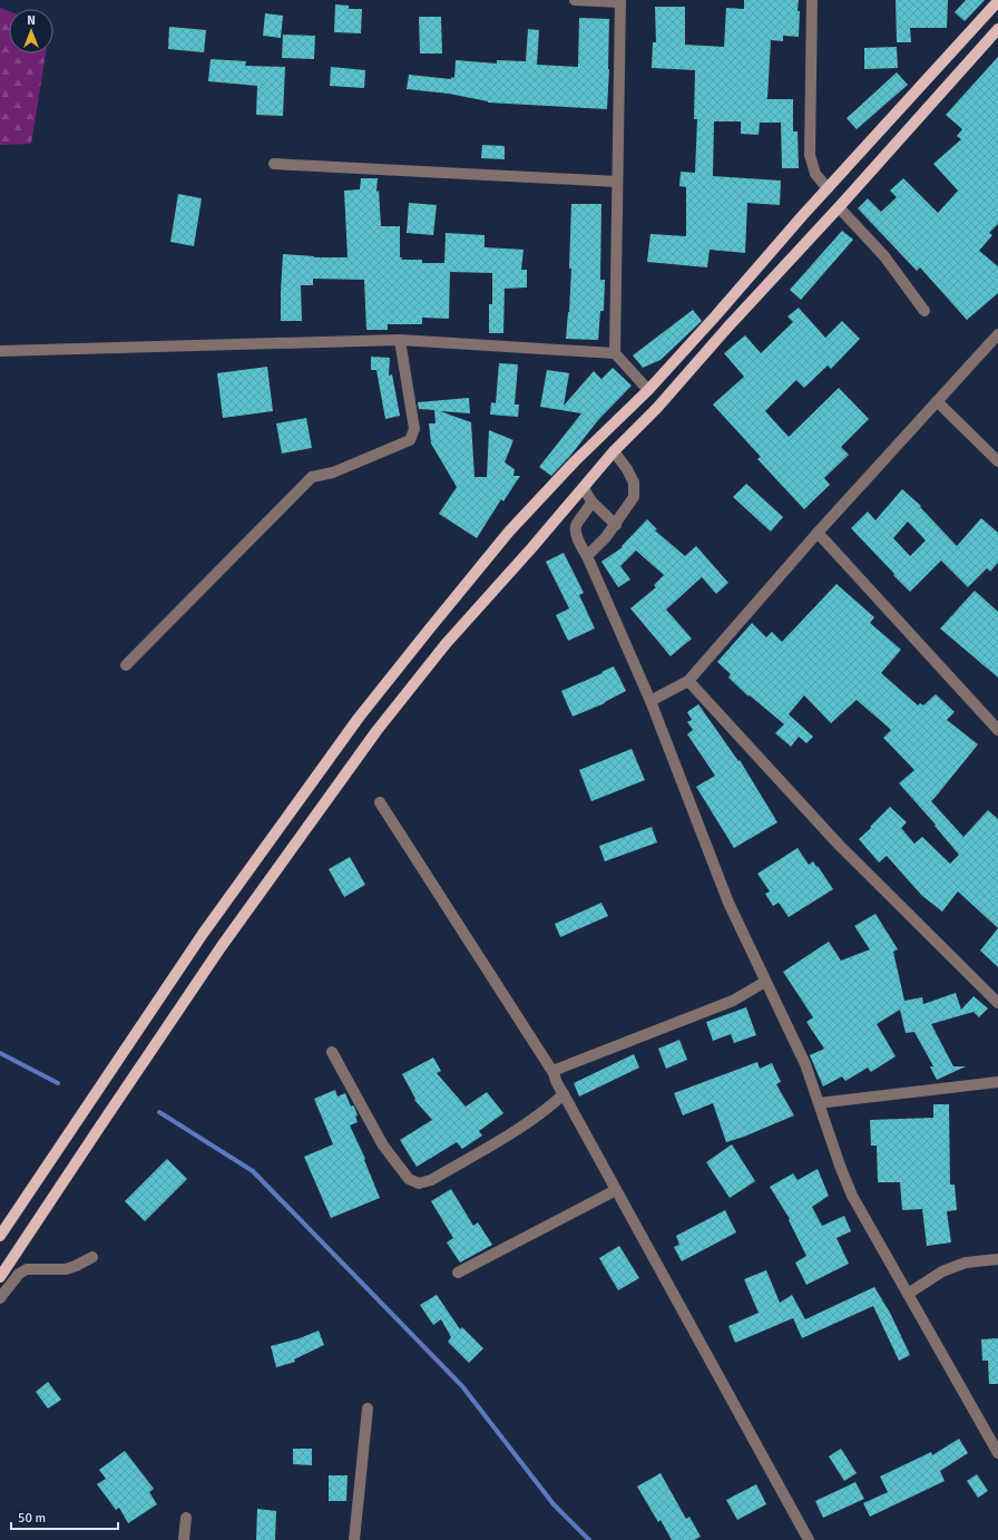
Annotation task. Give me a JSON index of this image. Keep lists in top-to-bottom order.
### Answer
{
  "scale_bar": "50 m",
  "north": "top"
}
